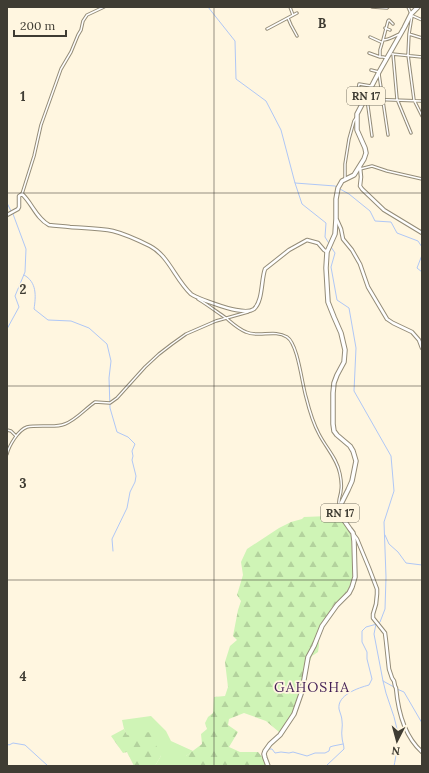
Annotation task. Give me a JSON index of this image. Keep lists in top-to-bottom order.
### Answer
{
  "streets": {
    "main road": ["RN 17"]
  },
  "districts": ["GAHOSHA"],
  "scale_bar": "200 m",
  "north": "bottom",
  "grid": {
    "columns": ["B"],
    "rows": [
      "1",
      "2",
      "3",
      "4"
    ]
  }
}
